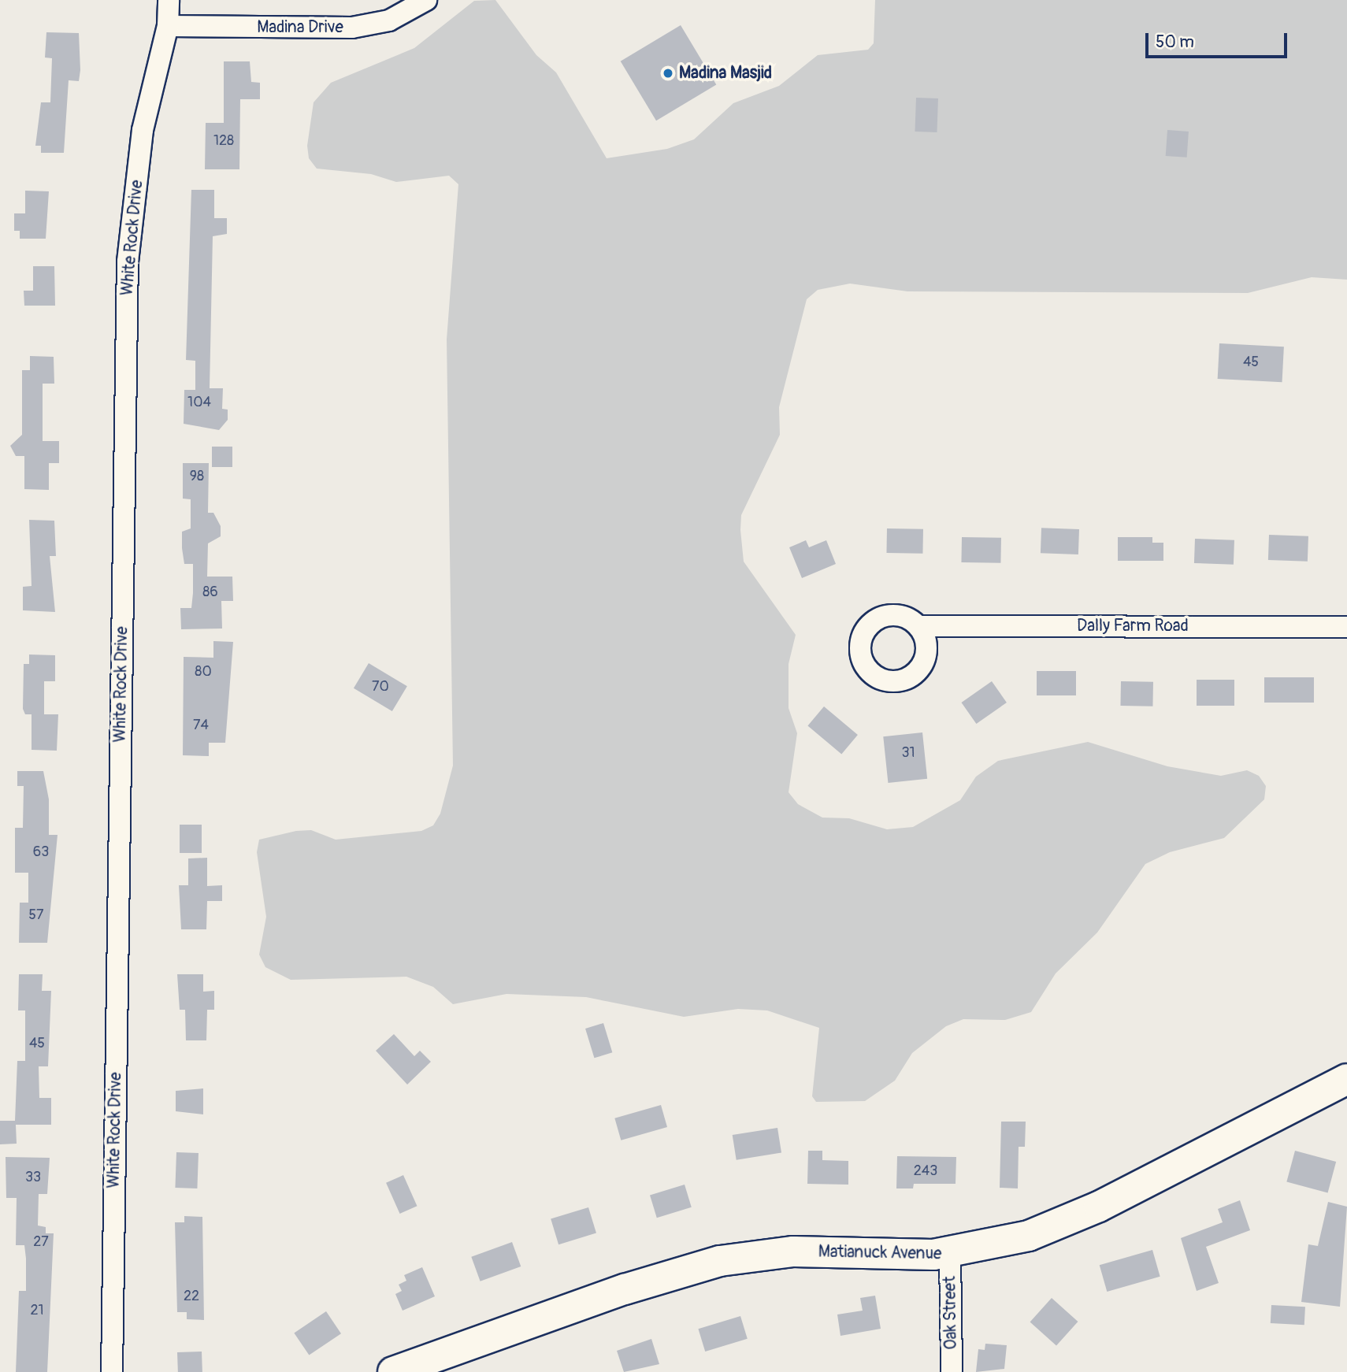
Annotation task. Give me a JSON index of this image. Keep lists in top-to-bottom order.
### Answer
{
  "streets": {
    "street": [
      "Madina Drive",
      "White Rock Drive",
      "Dally Farm Road",
      "Matianuck Avenue",
      "Oak Street"
    ]
  },
  "crossings": [
    ["Madina Drive", "White Rock Drive"],
    ["Matianuck Avenue", "Oak Street"]
  ],
  "places": ["Madina Masjid"],
  "house_numbers": [
    "128",
    "45",
    "104",
    "98",
    "86",
    "80",
    "70",
    "74",
    "31",
    "63",
    "57",
    "45",
    "243",
    "33",
    "27",
    "22",
    "21"
  ],
  "scale_bar": "50 m"
}
